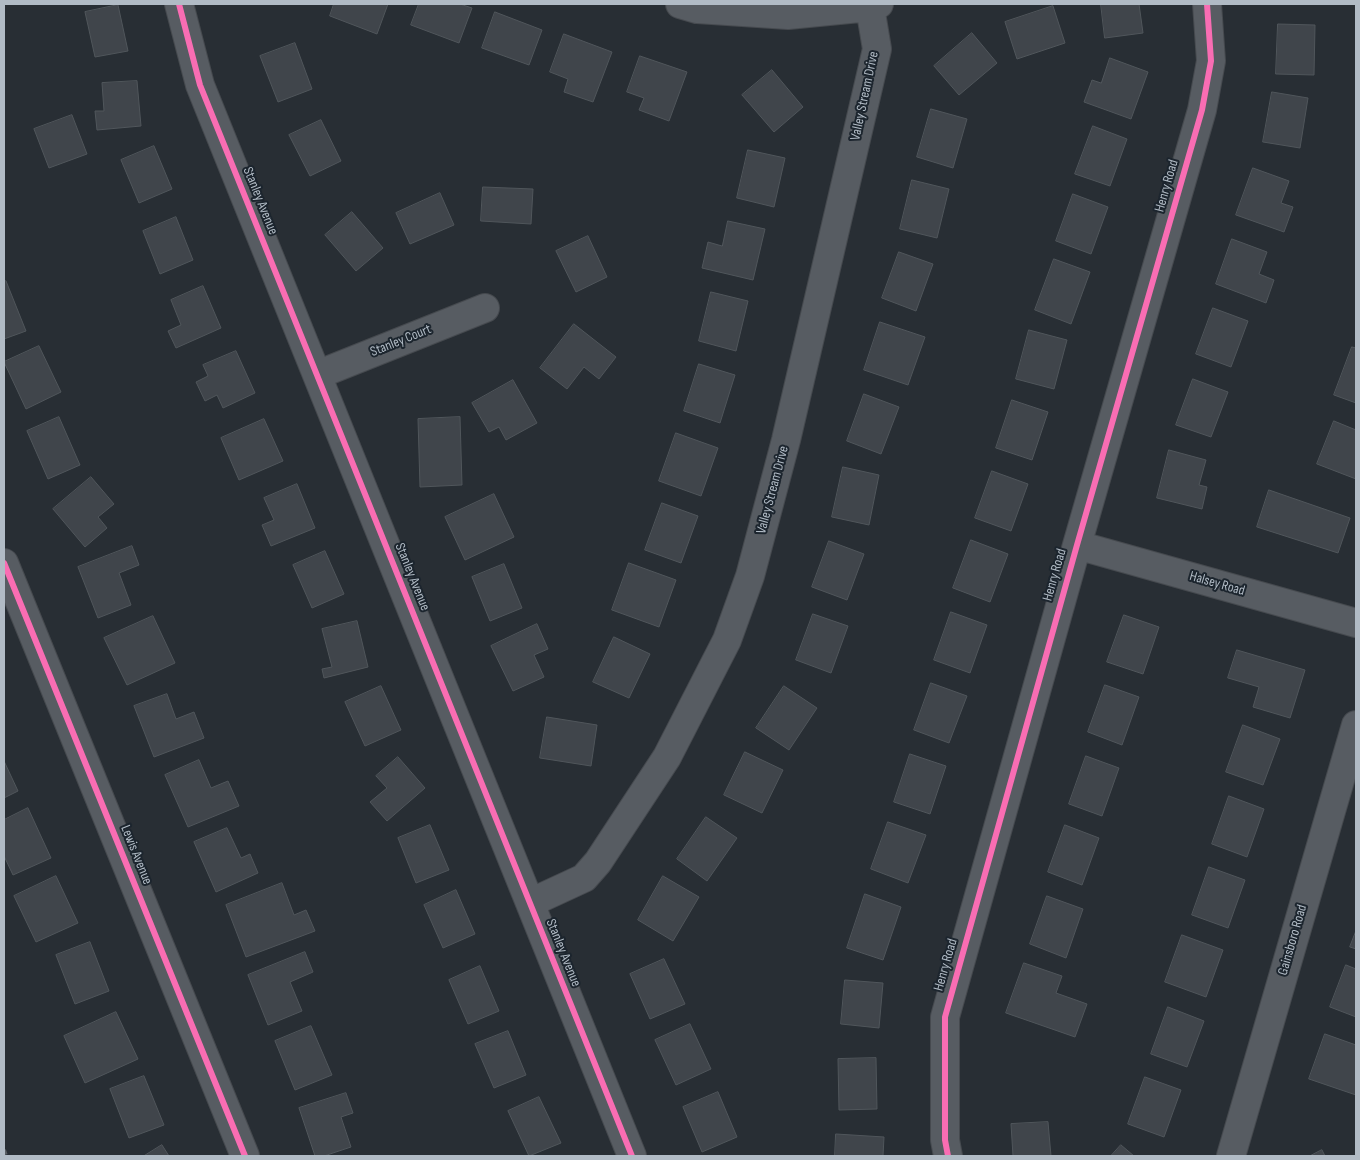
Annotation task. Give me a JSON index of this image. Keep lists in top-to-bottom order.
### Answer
{
  "streets": {
    "street": [
      "Valley Stream Drive",
      "Henry Road",
      "Stanley Avenue",
      "Stanley Court",
      "Halsey Road",
      "Lewis Avenue",
      "Gainsboro Road"
    ]
  },
  "crossings": [
    ["Valley Stream Drive", "Stanley Avenue"],
    ["Henry Road", "Halsey Road"],
    ["Stanley Avenue", "Stanley Court"]
  ]
}
